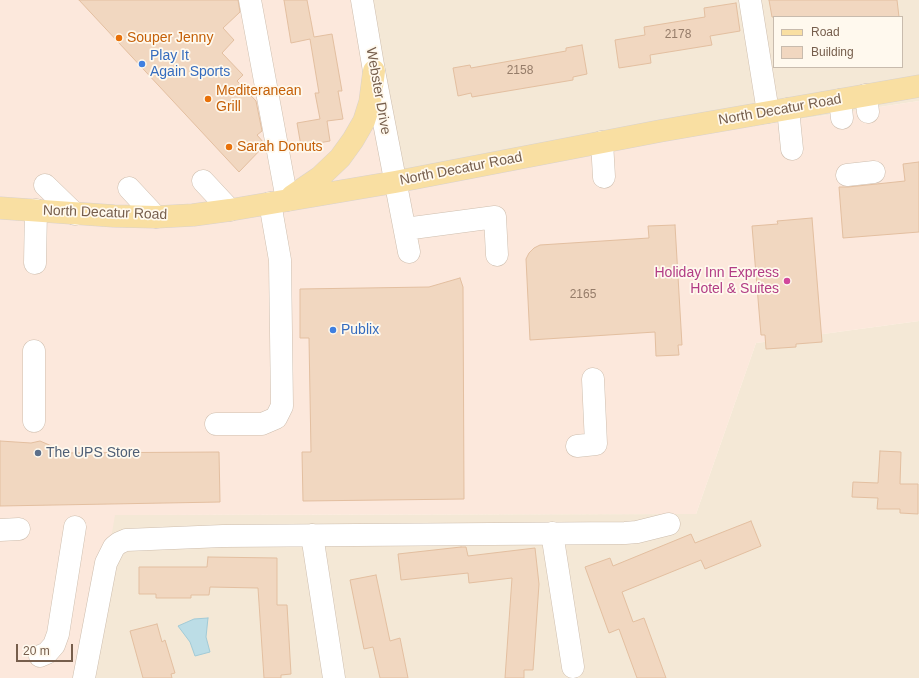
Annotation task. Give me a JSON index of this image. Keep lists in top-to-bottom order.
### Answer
{
  "streets": {
    "main road": ["North Decatur Road"],
    "street": ["Webster Drive"]
  },
  "crossings": [
    ["Webster Drive", "North Decatur Road"]
  ],
  "places": [
    "Souper Jenny",
    "Play It Again Sports",
    "Mediteranean Grill",
    "Sarah Donuts",
    "Holiday Inn Express Hotel & Suites",
    "Publix",
    "The UPS Store"
  ],
  "house_numbers": ["2178", "2158", "2165"],
  "legend": ["Road", "Building"],
  "scale_bar": "20 m"
}
